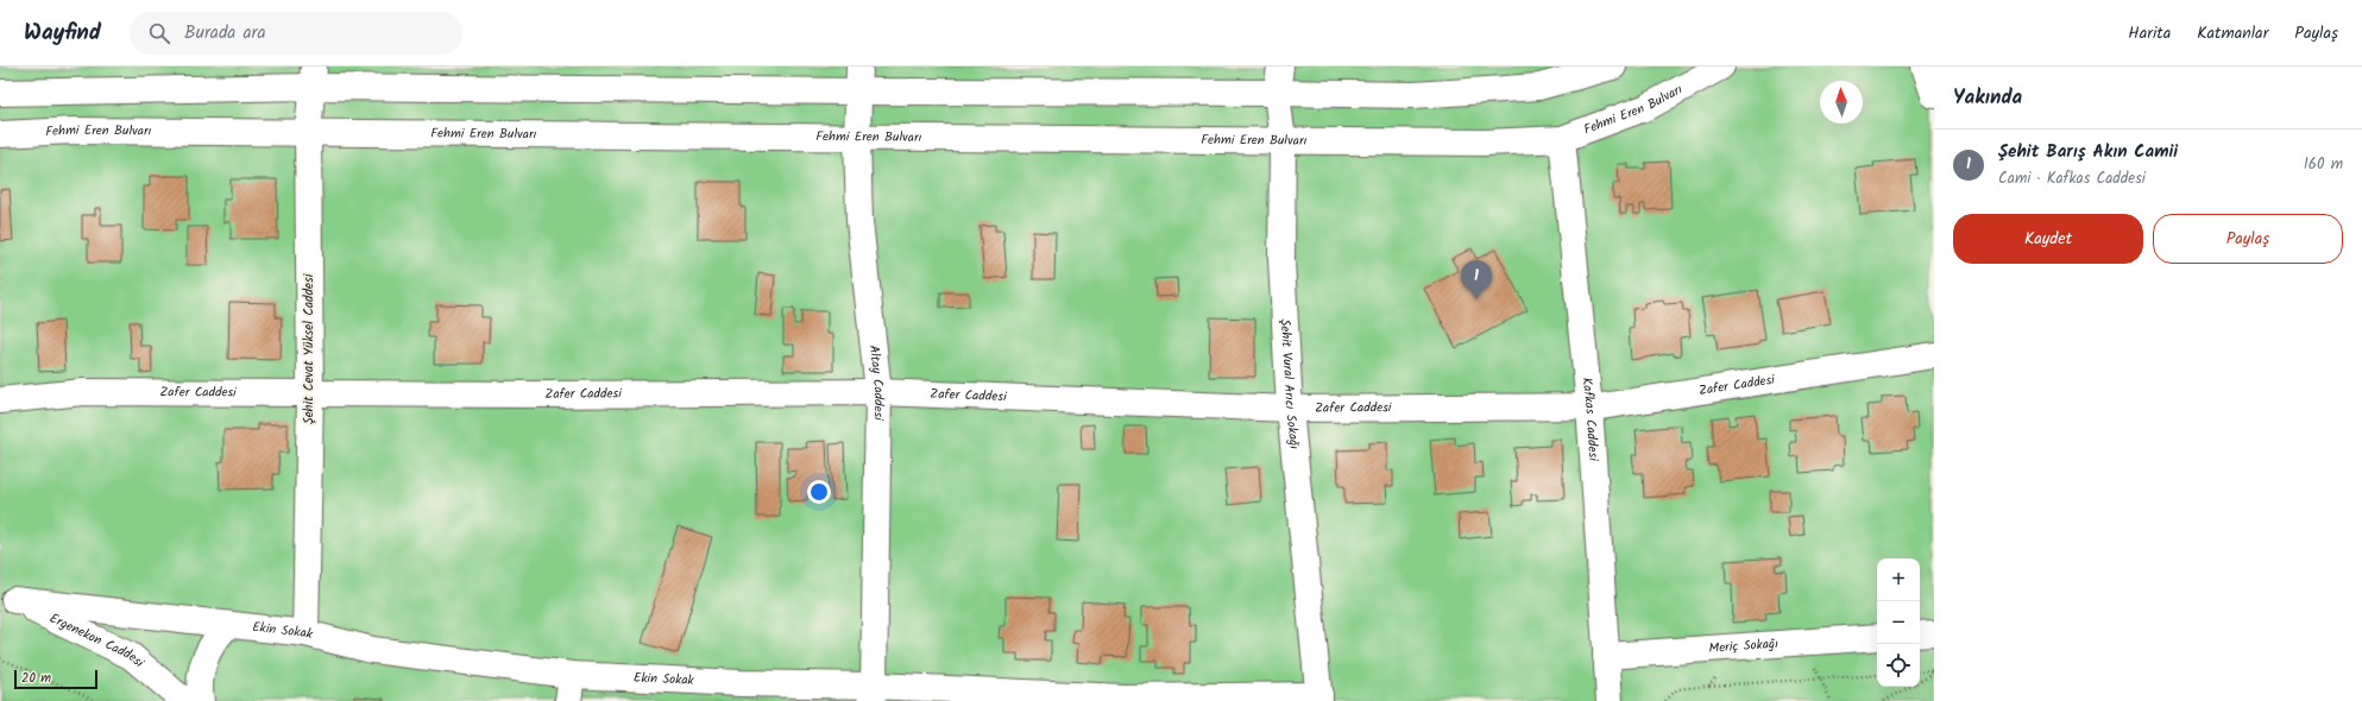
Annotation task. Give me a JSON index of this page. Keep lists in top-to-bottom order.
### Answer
{
  "streets": {
    "street": [
      "Fehmi Eren Bulvarı",
      "Şehit Cevat Yüksel Caddesi",
      "Altay Caddesi",
      "Şehit Vural Arıcı Sokağı",
      "Zafer Caddesi",
      "Kafkas Caddesi",
      "Ekin Sokak",
      "Ergenekon Caddesi",
      "Meriç Sokağı"
    ]
  },
  "crossings": [
    ["Fehmi Eren Bulvarı", "Şehit Cevat Yüksel Caddesi"],
    ["Fehmi Eren Bulvarı", "Altay Caddesi"],
    ["Fehmi Eren Bulvarı", "Şehit Vural Arıcı Sokağı"],
    ["Fehmi Eren Bulvarı", "Kafkas Caddesi"],
    ["Şehit Cevat Yüksel Caddesi", "Zafer Caddesi"],
    ["Şehit Cevat Yüksel Caddesi", "Ekin Sokak"],
    ["Altay Caddesi", "Zafer Caddesi"],
    ["Altay Caddesi", "Ekin Sokak"],
    ["Şehit Vural Arıcı Sokağı", "Zafer Caddesi"],
    ["Şehit Vural Arıcı Sokağı", "Ekin Sokak"],
    ["Zafer Caddesi", "Kafkas Caddesi"],
    ["Kafkas Caddesi", "Meriç Sokağı"],
    ["Ekin Sokak", "Ergenekon Caddesi"]
  ],
  "scale_bar": "20 m",
  "north": "top",
  "page": {
    "header": "Wayfind",
    "search": "Burada ara",
    "nav": ["Harita", "Katmanlar", "Paylaş"],
    "heading": "Yakında",
    "list": [
      {
        "mark": "1",
        "name": "Şehit Barış Akın Camii",
        "note": "Cami · Kafkas Caddesi",
        "value": "160 m"
      }
    ],
    "buttons": ["Kaydet", "Paylaş"],
    "pins": "1",
    "map_buttons": ["+", "−"],
    "scale": "20 m"
  }
}
